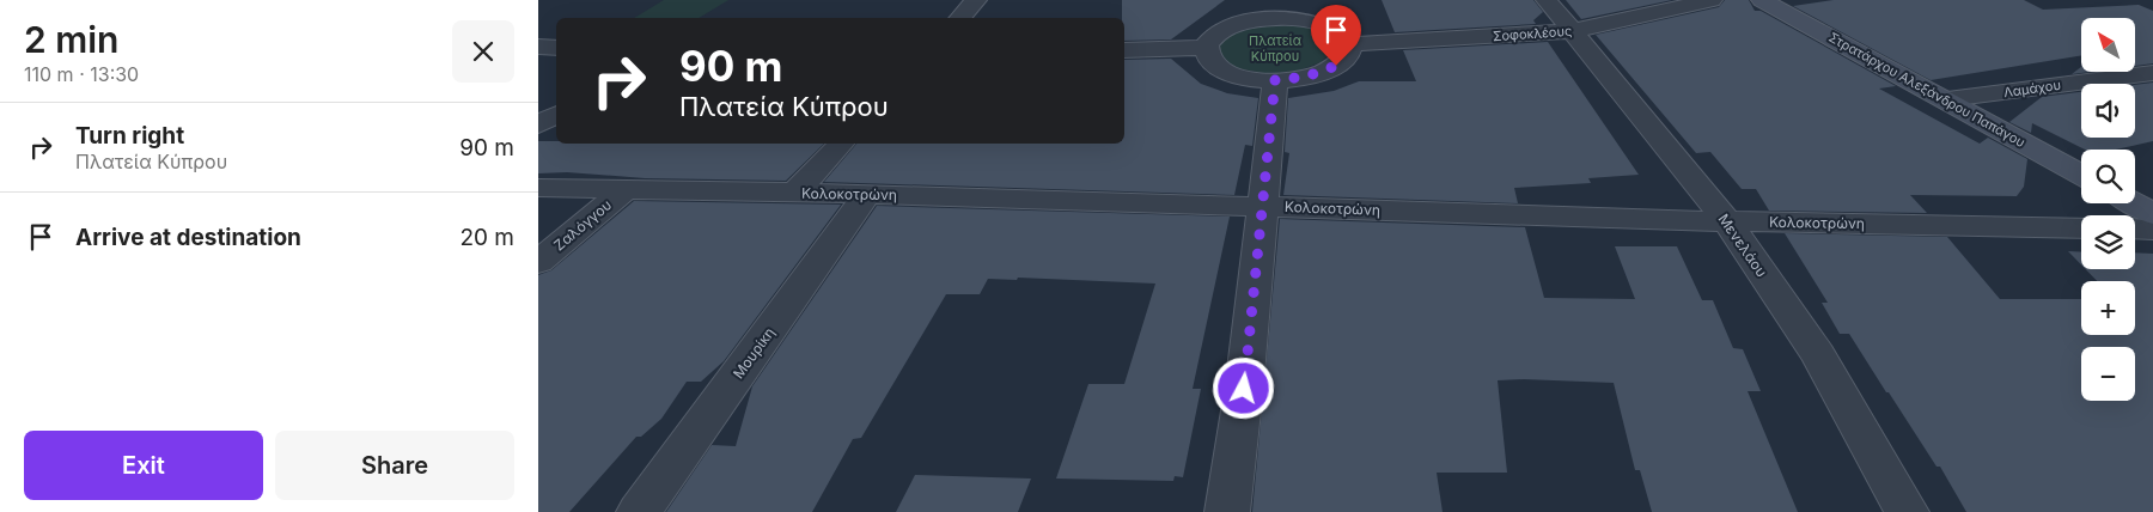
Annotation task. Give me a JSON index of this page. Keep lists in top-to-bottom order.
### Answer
{
  "streets": {
    "street": [
      "Σοφοκλέους",
      "Λαμάχου",
      "Στρατάρχου Αλεξάνδρου Παπάγου",
      "Κολοκοτρώνη",
      "Ζαλόγγου",
      "Μενελάου",
      "Μουρίκη"
    ]
  },
  "crossings": [
    ["Σοφοκλέους", "Μενελάου"],
    ["Λαμάχου", "Στρατάρχου Αλεξάνδρου Παπάγου"],
    ["Κολοκοτρώνη", "Ζαλόγγου"],
    ["Κολοκοτρώνη", "Μενελάου"],
    ["Κολοκοτρώνη", "Μουρίκη"]
  ],
  "parks": ["Πλατεία Κύπρου"],
  "north": "top left",
  "page": {
    "heading": ["2 min", "110 m · 13:30"],
    "map_buttons": ["+", "−"],
    "turn": ["90 m", "Πλατεία Κύπρου"],
    "list": [
      {
        "name": "Turn right",
        "note": "Πλατεία Κύπρου",
        "value": "90 m"
      },
      {
        "name": "Arrive at destination",
        "value": "20 m"
      }
    ],
    "buttons": ["Exit", "Share"]
  }
}
